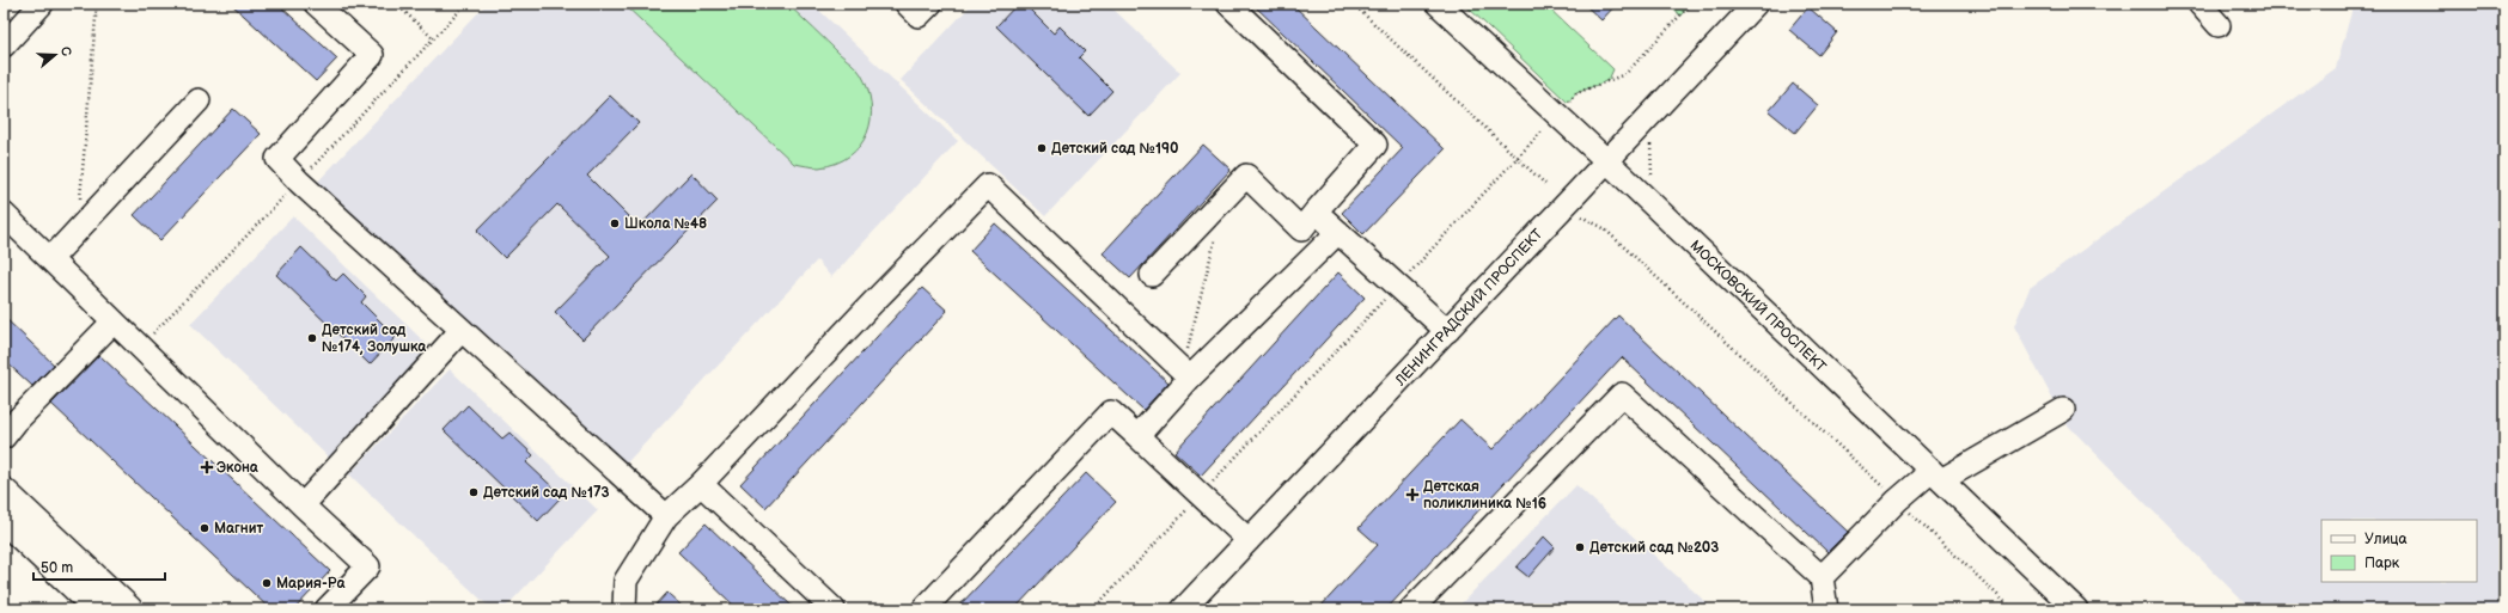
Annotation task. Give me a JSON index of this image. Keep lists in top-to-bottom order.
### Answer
{
  "streets": {
    "street": ["МОСКОВСКИЙ ПРОСПЕКТ", "ЛЕНИНГРАДСКИЙ ПРОСПЕКТ"]
  },
  "crossings": [
    ["МОСКОВСКИЙ ПРОСПЕКТ", "ЛЕНИНГРАДСКИЙ ПРОСПЕКТ"]
  ],
  "places": {
    "other": [
      "Детский сад №190",
      "Школа №48",
      "Детский сад №174, Золушка",
      "Детский сад №173",
      "Магнит",
      "Детский сад №203",
      "Мария-Ра"
    ],
    "health": ["Экона", "Детская поликлиника №16"]
  },
  "legend": ["Улица", "Парк"],
  "scale_bar": "50 m",
  "north": "right"
}
